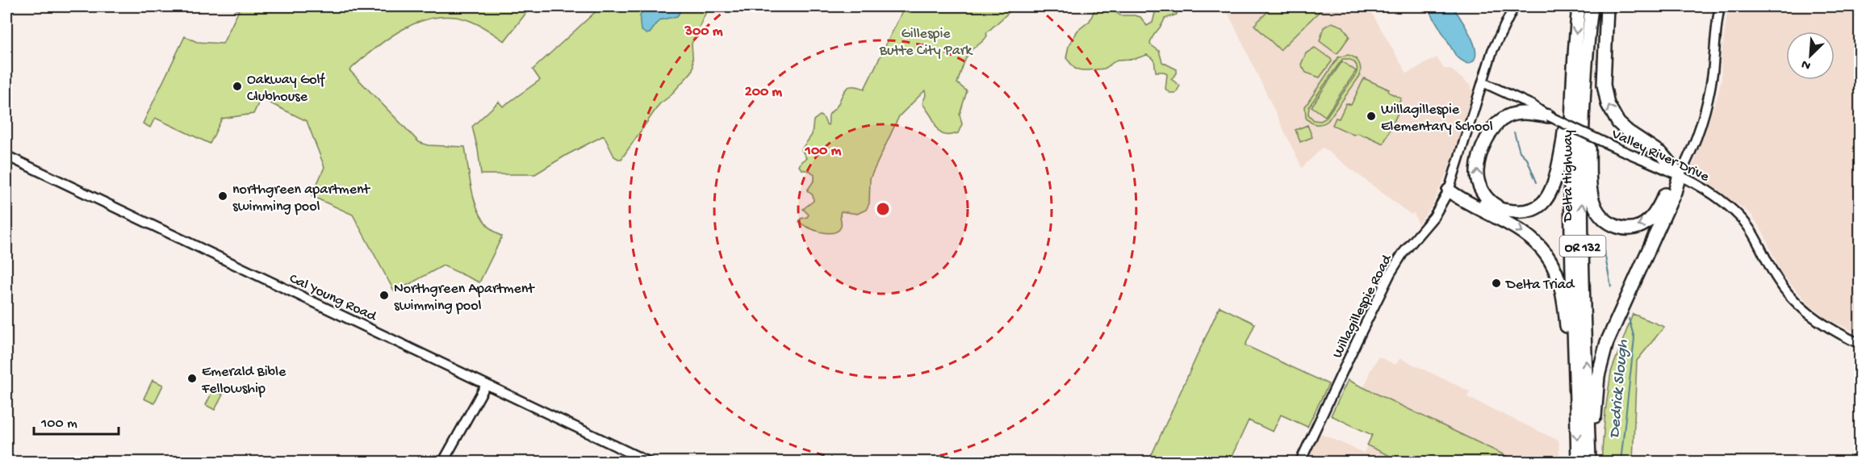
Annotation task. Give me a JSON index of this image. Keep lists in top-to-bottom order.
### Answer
{
  "streets": {
    "highway": ["Delta Highway", "OR 132"],
    "main road": ["Valley River Drive", "Cal Young Road", "Willagillespie Road"]
  },
  "crossings": [
    ["Valley River Drive", "Willagillespie Road"]
  ],
  "water": ["Dedrick Slough"],
  "parks": ["Gillespie Butte City Park"],
  "places": [
    "Oakway Golf Clubhouse",
    "Willagillespie Elementary School",
    "northgreen apartment swimming pool",
    "Delta Triad",
    "Northgreen Apartment swimming pool",
    "Emerald Bible Fellowship"
  ],
  "scale_bar": "100 m",
  "north": "bottom left",
  "rings": ["300 m", "200 m", "100 m"]
}
